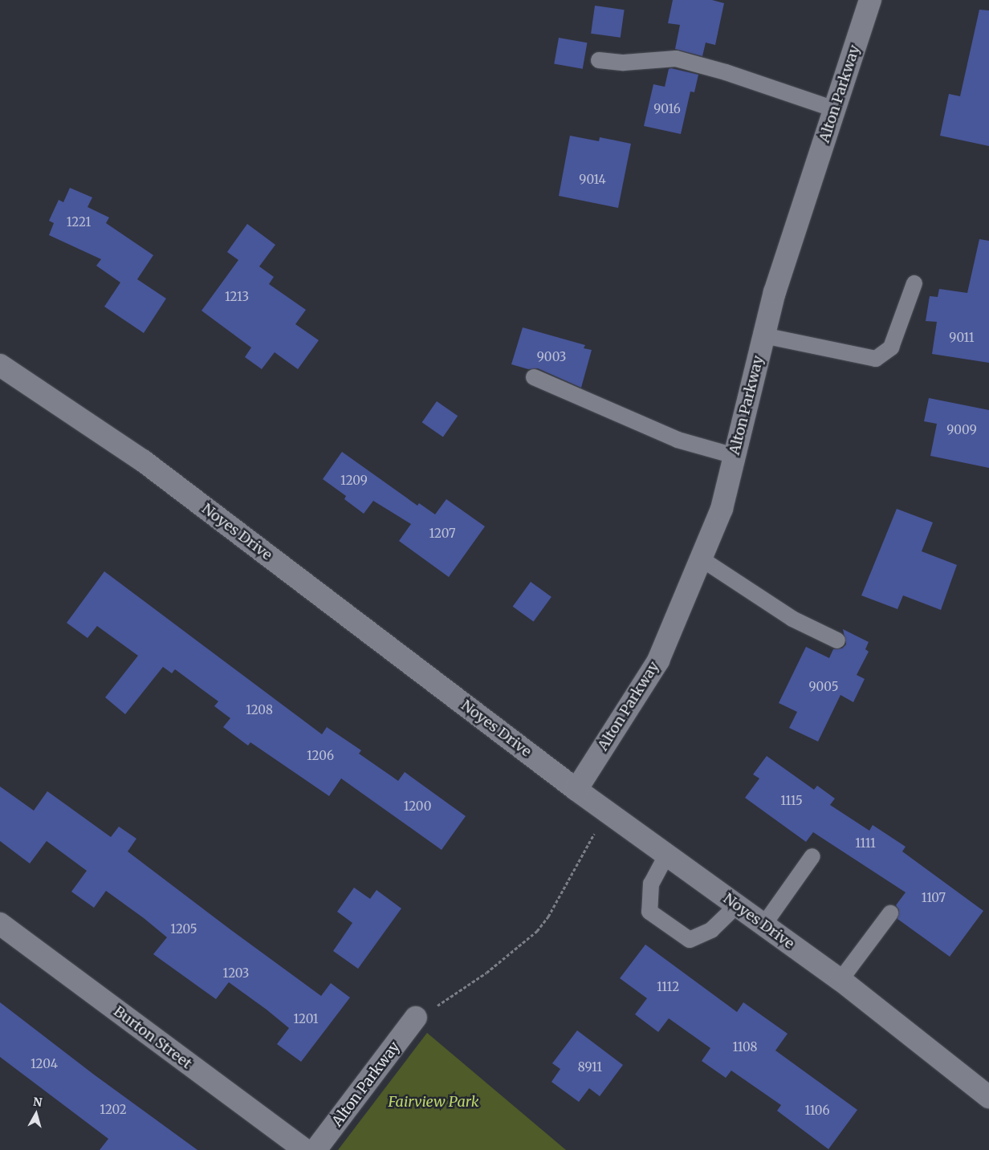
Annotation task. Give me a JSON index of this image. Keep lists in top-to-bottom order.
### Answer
{
  "streets": {
    "street": ["Alton Parkway", "Noyes Drive", "Burton Street"]
  },
  "crossings": [
    ["Alton Parkway", "Noyes Drive"]
  ],
  "parks": ["Fairview Park"],
  "house_numbers": [
    "9016",
    "9014",
    "1221",
    "1213",
    "9011",
    "9003",
    "9009",
    "1209",
    "1207",
    "9005",
    "1208",
    "1206",
    "1115",
    "1200",
    "1111",
    "1107",
    "1205",
    "1203",
    "1112",
    "1201",
    "1108",
    "1204",
    "8911",
    "1202",
    "1106"
  ],
  "north": "top"
}
